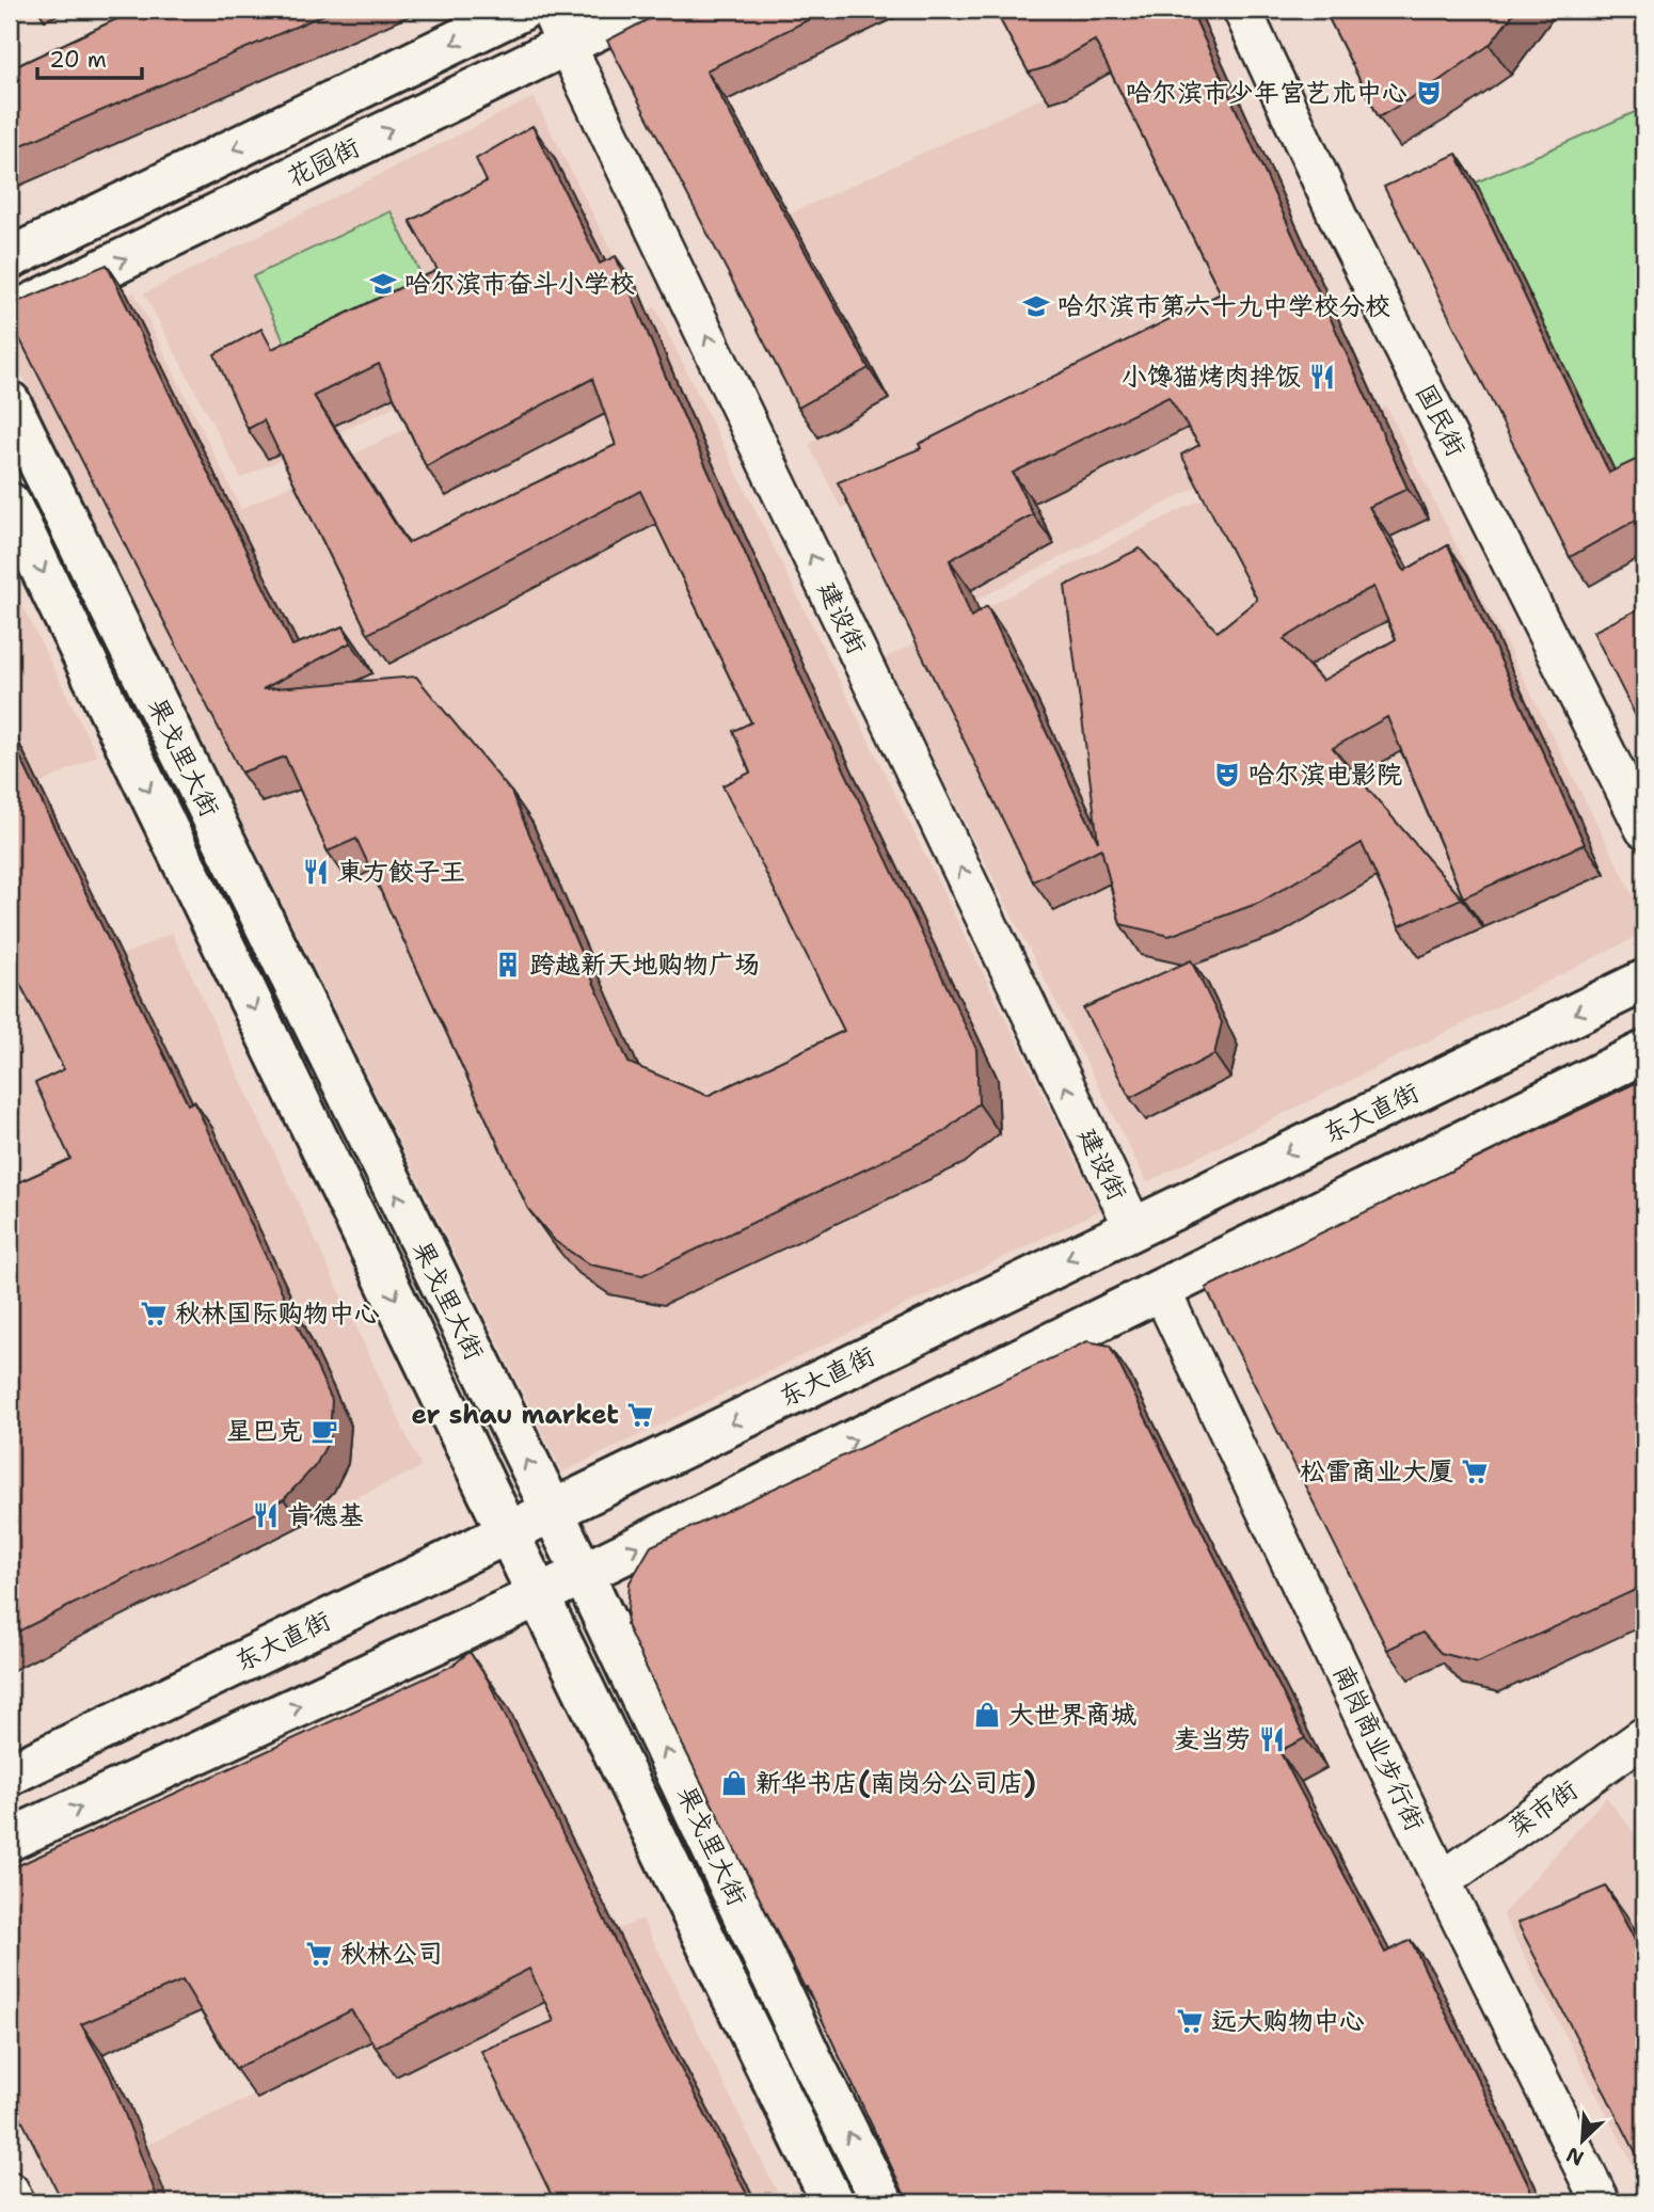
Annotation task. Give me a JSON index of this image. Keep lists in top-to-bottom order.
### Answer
{
  "streets": {
    "main road": ["花园街", "果戈里大街", "东大直街"],
    "street": [
      "国民街",
      "建设街",
      "南岗商业步行街",
      "菜市街"
    ]
  },
  "crossings": [
    ["花园街", "建设街"],
    ["建设街", "东大直街"],
    ["果戈里大街", "东大直街"],
    ["南岗商业步行街", "菜市街"]
  ],
  "one_way": ["建设街"],
  "places": {
    "theatre": ["哈尔滨市少年宫艺术中心", "哈尔滨电影院"],
    "school or university": ["哈尔滨市奋斗小学校", "哈尔滨市第六十九中学校分校"],
    "restaurant": [
      "小馋猫烤肉拌饭",
      "東方餃子王",
      "肯德基",
      "麦当劳"
    ],
    "building": ["跨越新天地购物广场"],
    "supermarket": [
      "秋林国际购物中心",
      "er shau market",
      "松雷商业大厦",
      "秋林公司",
      "远大购物中心"
    ],
    "cafe": ["星巴克"],
    "shop": ["大世界商城", "新华书店(南岗分公司店)"]
  },
  "scale_bar": "20 m",
  "north": "bottom left"
}
